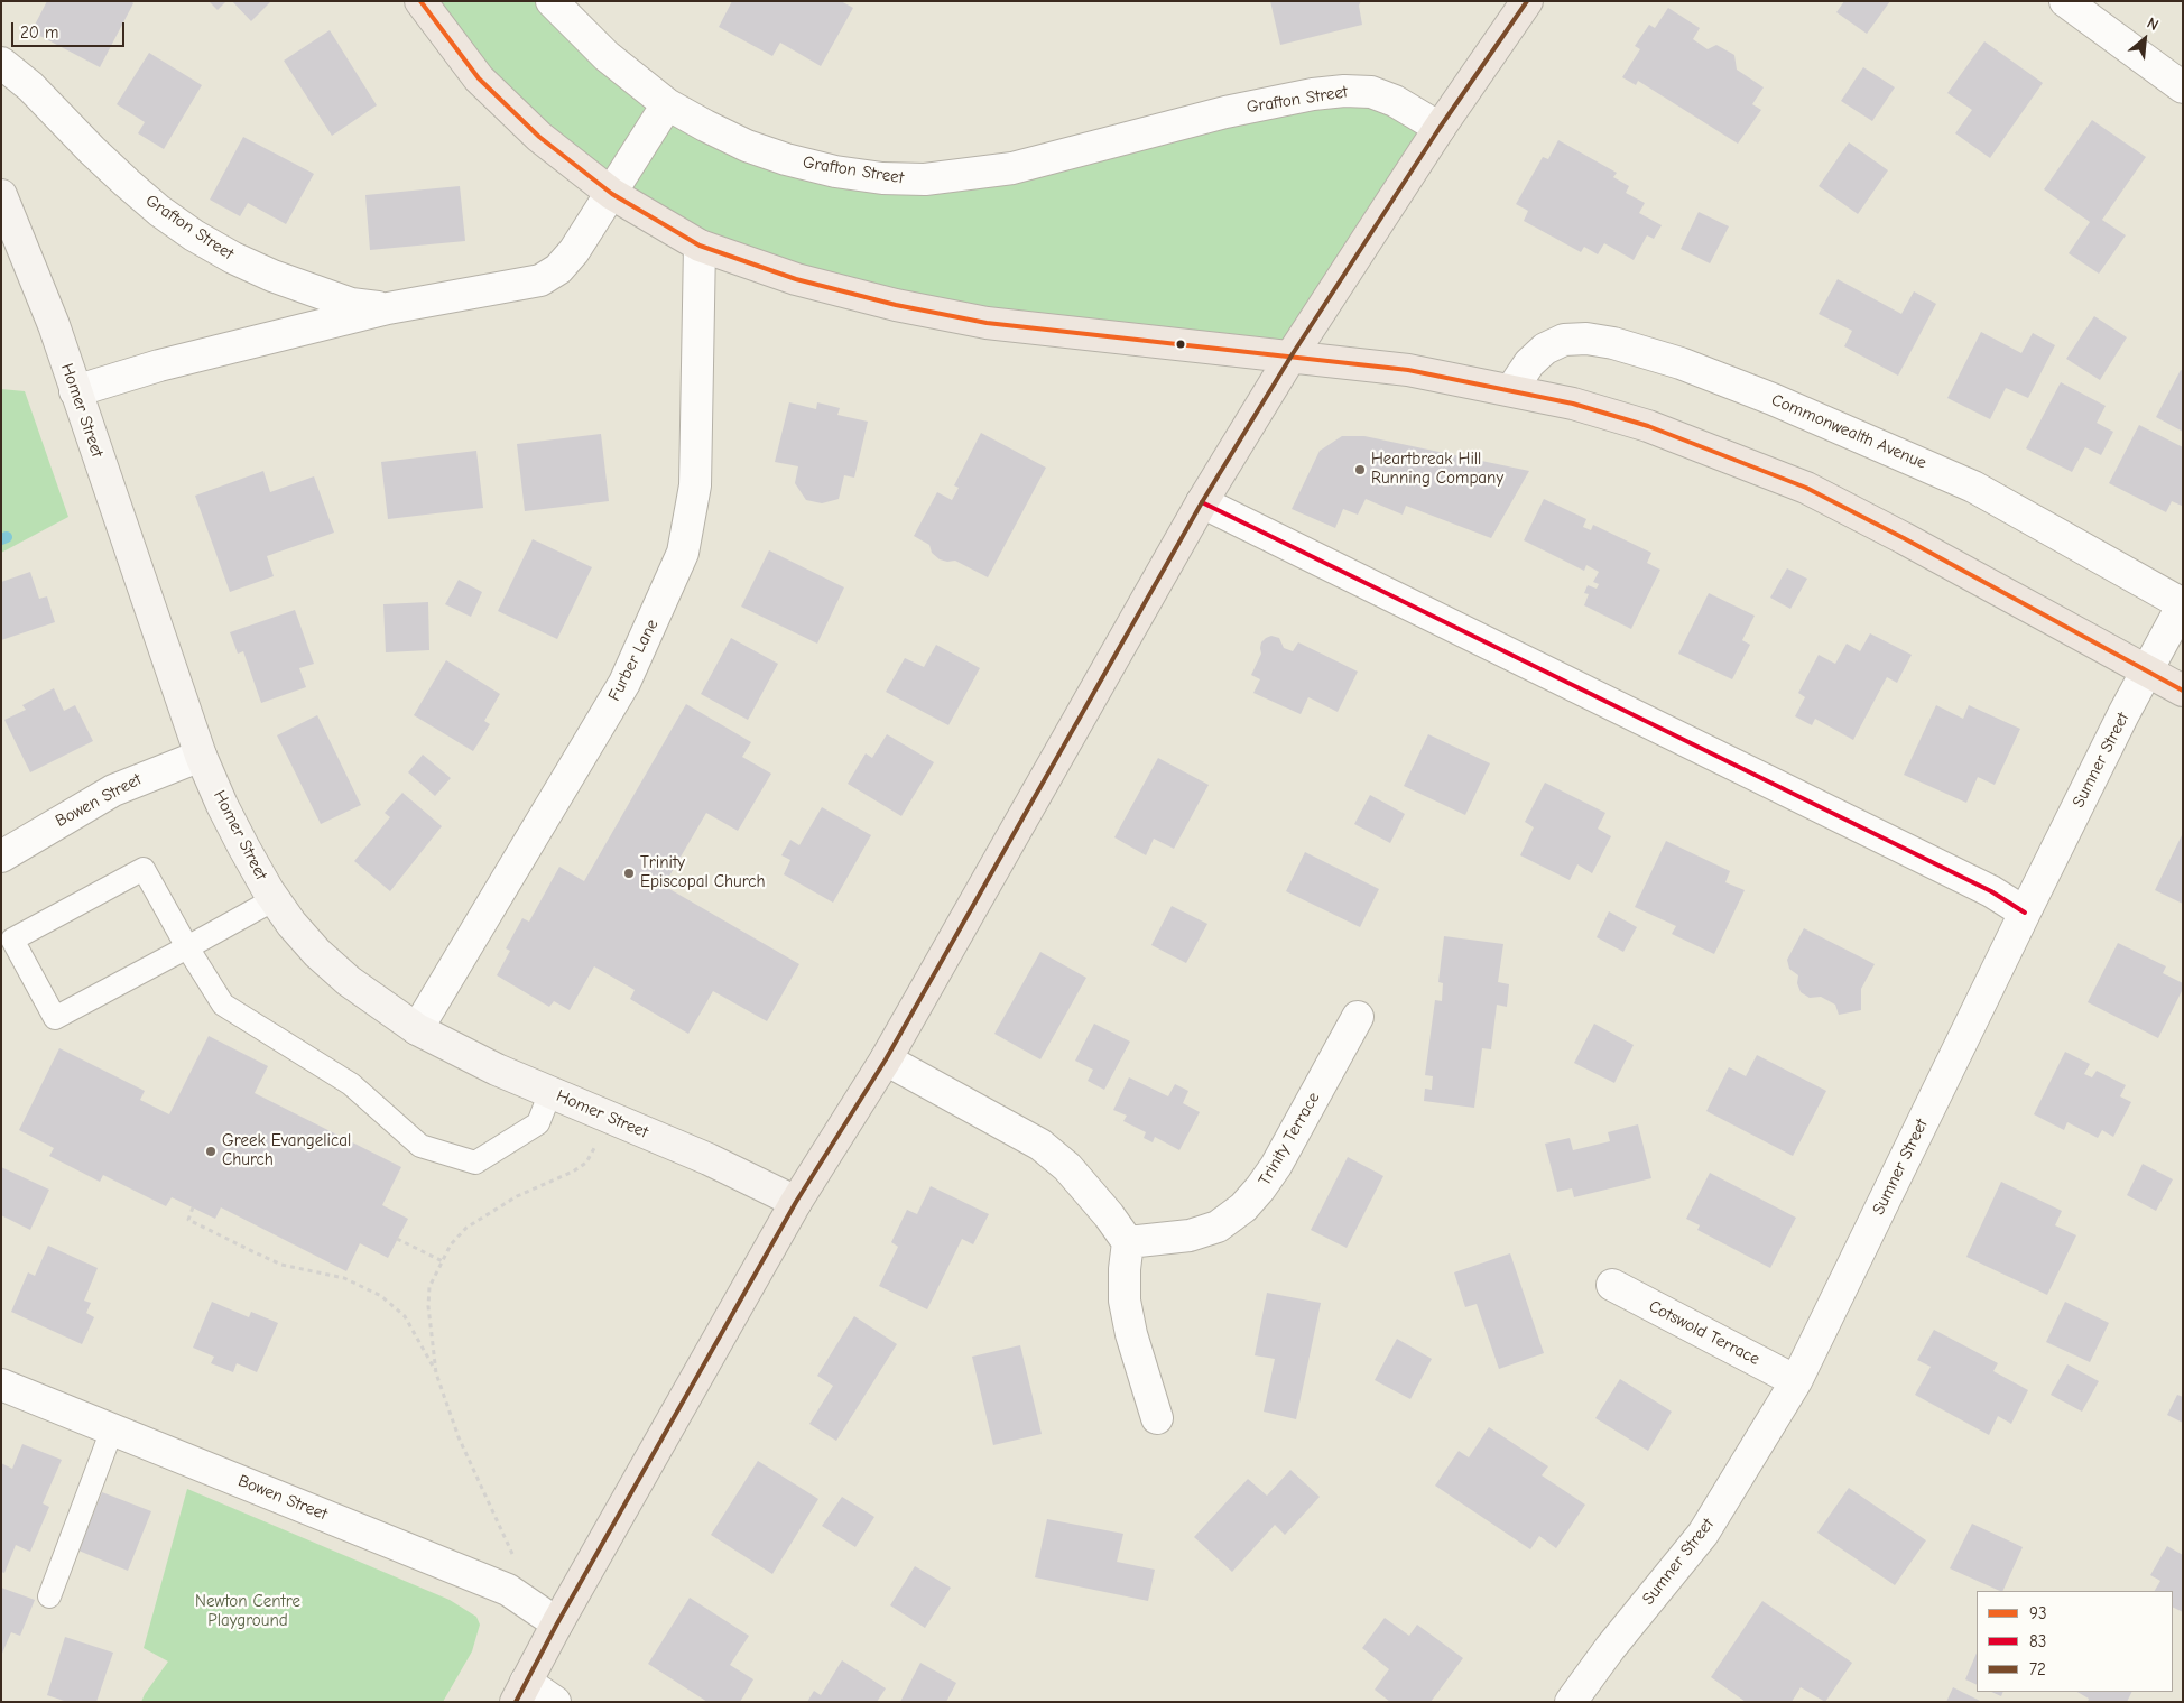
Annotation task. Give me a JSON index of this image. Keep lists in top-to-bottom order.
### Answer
{
  "streets": {
    "street": [
      "Grafton Street",
      "Homer Street",
      "Commonwealth Avenue",
      "Furber Lane",
      "Sumner Street",
      "Bowen Street",
      "Trinity Terrace",
      "Cotswold Terrace"
    ]
  },
  "crossings": [
    ["Grafton Street", "Homer Street"],
    ["Homer Street", "Furber Lane"],
    ["Homer Street", "Bowen Street"],
    ["Commonwealth Avenue", "Sumner Street"],
    ["Sumner Street", "Cotswold Terrace"]
  ],
  "parks": ["Newton Centre Playground"],
  "places": ["Heartbreak Hill Running Company", "Trinity Episcopal Church", "Greek Evangelical Church"],
  "lines": ["transit line 93", "transit line 72", "transit line 83"],
  "legend": ["93", "83", "72"],
  "scale_bar": "20 m",
  "north": "top right"
}
